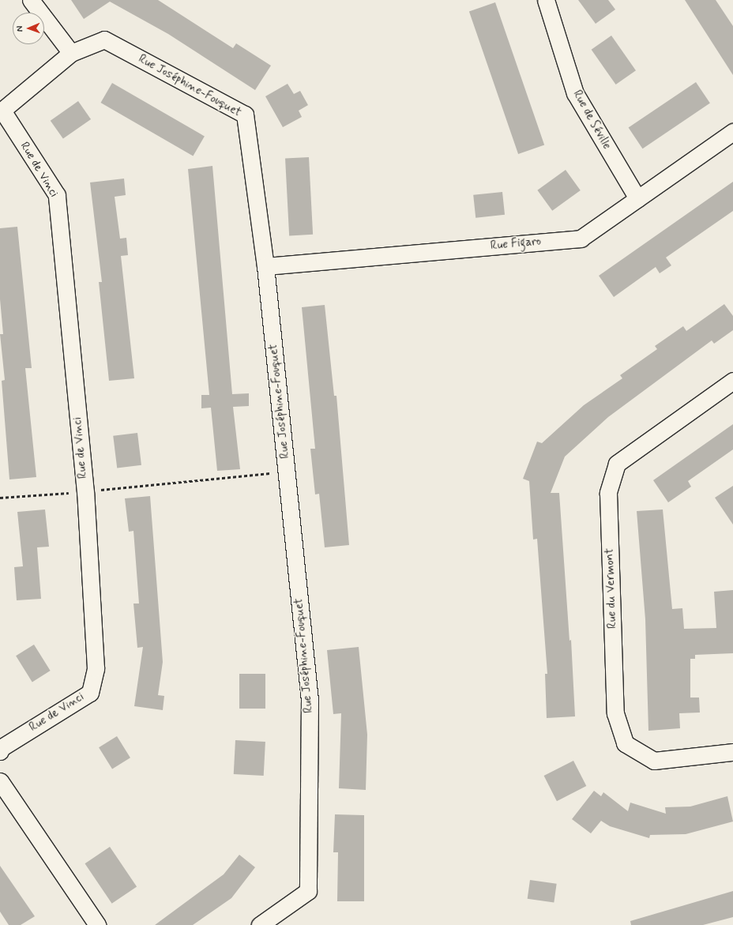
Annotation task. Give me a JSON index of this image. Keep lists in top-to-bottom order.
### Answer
{
  "streets": {
    "street": [
      "Rue Joséphine-Fouquet",
      "Rue de Séville",
      "Rue de Vinci",
      "Rue Figaro",
      "Rue du Vermont"
    ]
  },
  "crossings": [
    ["Rue Joséphine-Fouquet", "Rue Figaro"],
    ["Rue de Séville", "Rue Figaro"]
  ],
  "north": "left"
}
